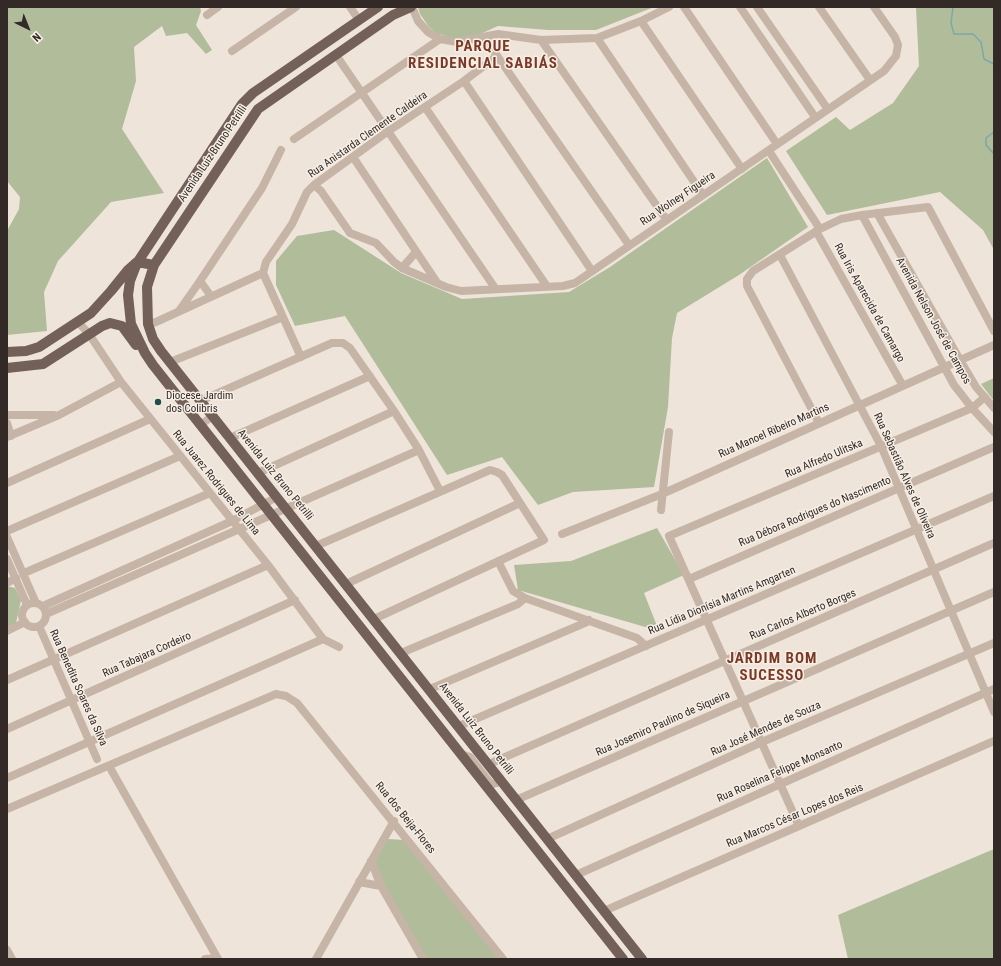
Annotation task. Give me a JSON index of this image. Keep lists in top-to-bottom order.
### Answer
{
  "streets": {
    "main road": ["Avenida Luiz Bruno Petrilli"],
    "street": [
      "Rua Anistarda Clemente Caldeira",
      "Rua Wolney Figueira",
      "Rua Iris Aparecida de Camargo",
      "Avenida Nelson José de Campos",
      "Rua Manoel Ribeiro Martins",
      "Rua Alfredo Ulitska",
      "Rua Sebastião Alves de Oliveira",
      "Rua Juarez Rodrigues de Lima",
      "Rua Débora Rodrigues do Nascimento",
      "Rua Lídia Dionísia Martins Amgarten",
      "Rua Carlos Alberto Borges",
      "Rua Tabajara Cordeiro",
      "Rua Benedita Soares da Silva",
      "Rua Josemiro Paulino de Siqueira",
      "Rua José Mendes de Souza",
      "Rua Roselina Felippe Monsanto",
      "Rua Marcos César Lopes dos Reis",
      "Rua dos Beija-Flores"
    ]
  },
  "crossings": [
    ["Rua Anistarda Clemente Caldeira", "Rua Wolney Figueira"],
    ["Avenida Luiz Bruno Petrilli", "Rua Lídia Dionísia Martins Amgarten"],
    ["Avenida Luiz Bruno Petrilli", "Rua Carlos Alberto Borges"],
    ["Avenida Luiz Bruno Petrilli", "Rua Josemiro Paulino de Siqueira"],
    ["Avenida Luiz Bruno Petrilli", "Rua José Mendes de Souza"],
    ["Avenida Luiz Bruno Petrilli", "Rua Roselina Felippe Monsanto"],
    ["Avenida Luiz Bruno Petrilli", "Rua Marcos César Lopes dos Reis"],
    ["Rua Wolney Figueira", "Rua Iris Aparecida de Camargo"],
    ["Rua Iris Aparecida de Camargo", "Rua Manoel Ribeiro Martins"],
    ["Avenida Nelson José de Campos", "Rua Manoel Ribeiro Martins"],
    ["Avenida Nelson José de Campos", "Rua Alfredo Ulitska"],
    ["Rua Manoel Ribeiro Martins", "Rua Sebastião Alves de Oliveira"],
    ["Rua Alfredo Ulitska", "Rua Sebastião Alves de Oliveira"],
    ["Rua Alfredo Ulitska", "Rua Débora Rodrigues do Nascimento"],
    ["Rua Sebastião Alves de Oliveira", "Rua Débora Rodrigues do Nascimento"],
    ["Rua Sebastião Alves de Oliveira", "Rua Lídia Dionísia Martins Amgarten"],
    ["Rua Sebastião Alves de Oliveira", "Rua Carlos Alberto Borges"],
    ["Rua Sebastião Alves de Oliveira", "Rua Josemiro Paulino de Siqueira"],
    ["Rua Sebastião Alves de Oliveira", "Rua José Mendes de Souza"],
    ["Rua Sebastião Alves de Oliveira", "Rua Roselina Felippe Monsanto"],
    ["Rua Juarez Rodrigues de Lima", "Rua Tabajara Cordeiro"],
    ["Rua Tabajara Cordeiro", "Rua Benedita Soares da Silva"]
  ],
  "districts": ["PARQUE RESIDENCIAL SABIÁS", "JARDIM BOM SUCESSO"],
  "places": ["Diocese Jardim dos Colibris"],
  "north": "bottom right"
}
